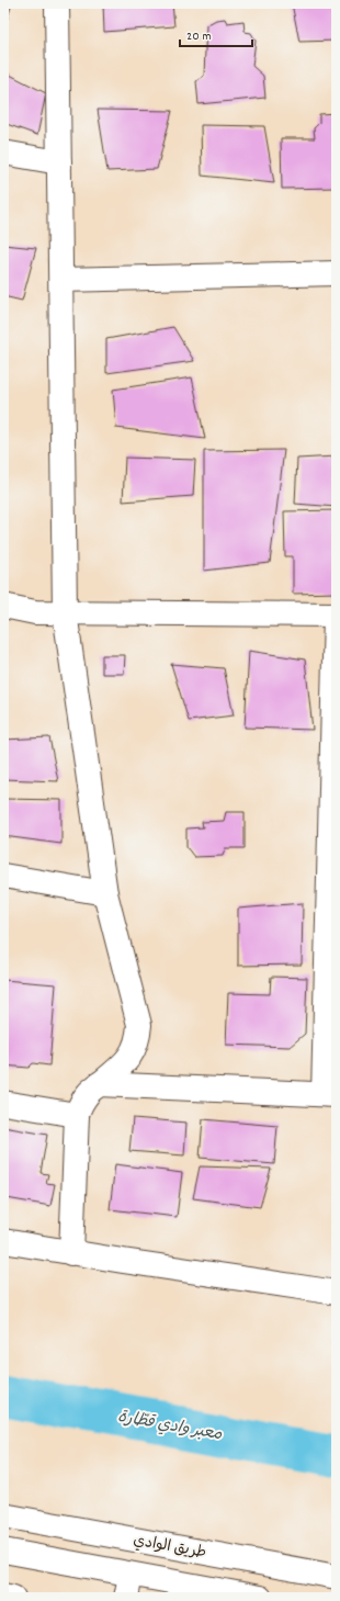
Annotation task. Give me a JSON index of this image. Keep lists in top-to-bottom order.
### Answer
{
  "streets": {
    "street": ["طريق الوادي"]
  },
  "water": ["معبر وادي قطّارة"],
  "scale_bar": "20 m"
}
